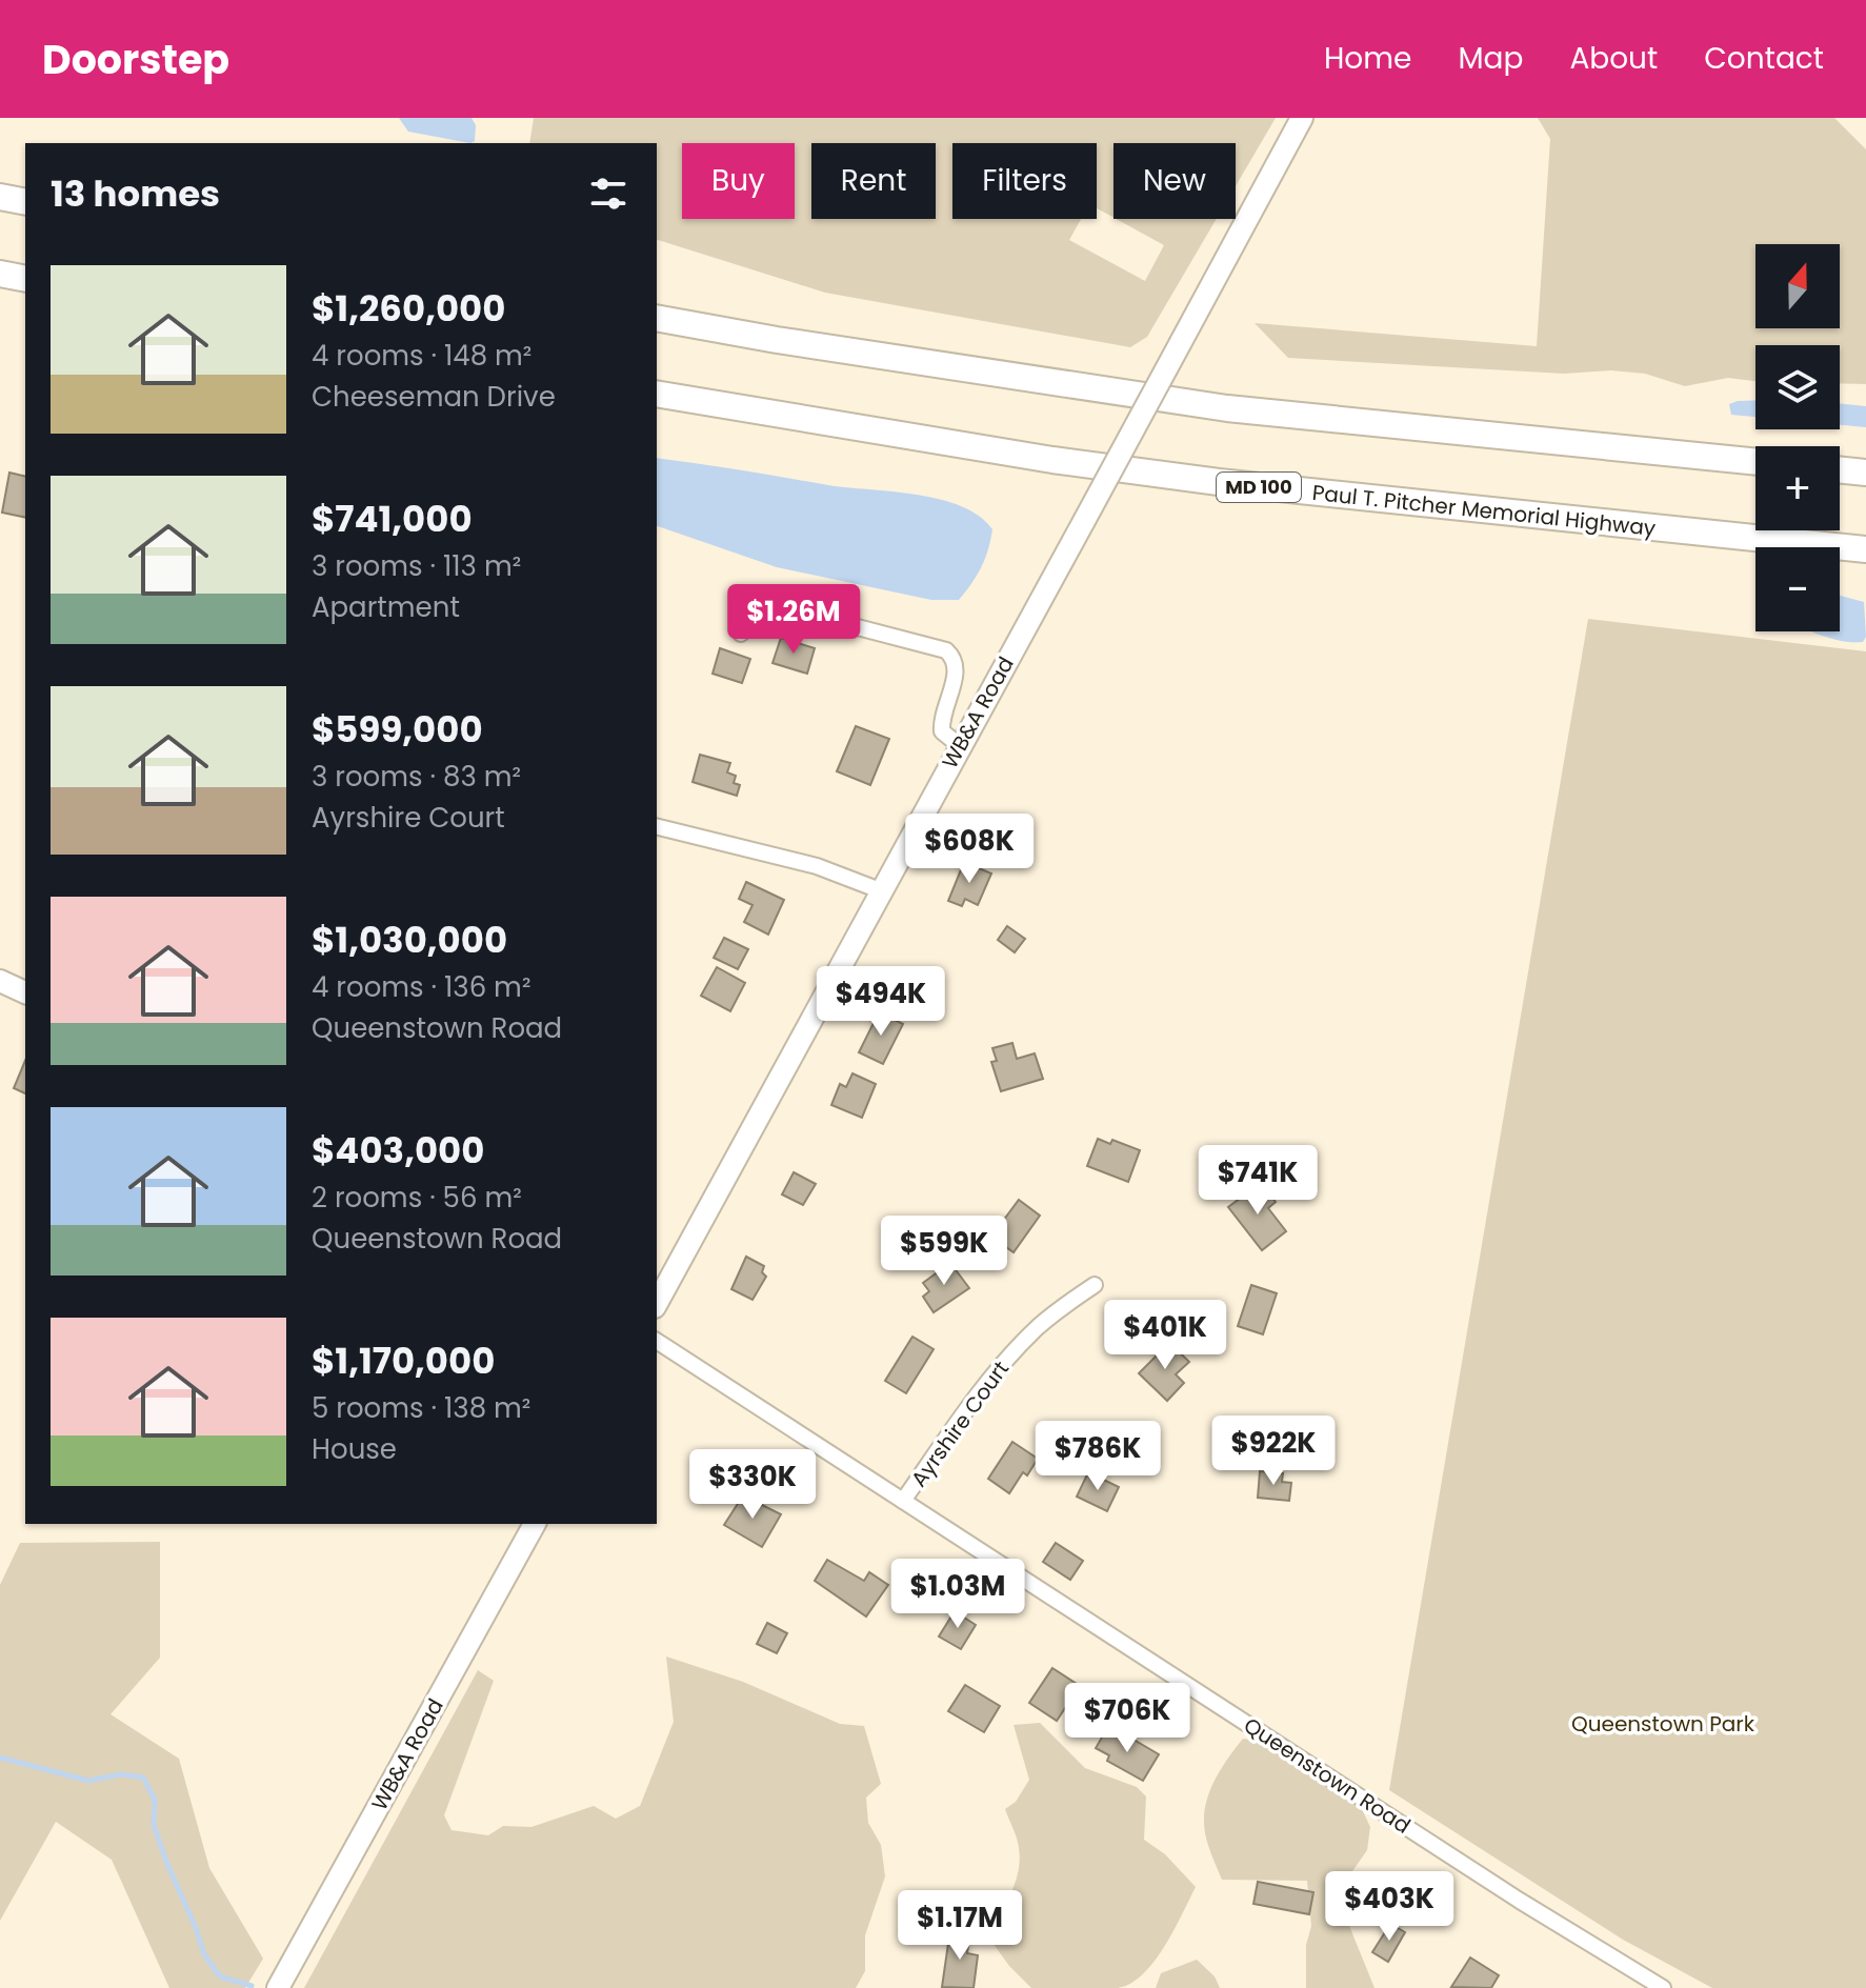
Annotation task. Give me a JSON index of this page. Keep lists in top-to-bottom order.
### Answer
{
  "streets": {
    "highway": ["MD 100", "Paul T. Pitcher Memorial Highway"],
    "street": ["WB&A Road", "Ayrshire Court", "Queenstown Road"]
  },
  "crossings": [
    ["Ayrshire Court", "Queenstown Road"]
  ],
  "parks": ["Queenstown Park"],
  "north": "top",
  "page": {
    "header": "Doorstep",
    "nav": [
      "Home",
      "Map",
      "About",
      "Contact"
    ],
    "chip": [
      "Buy",
      "Rent",
      "Filters",
      "New"
    ],
    "heading": "13 homes",
    "map_buttons": ["+", "−"],
    "list": [
      {
        "name": "$1,260,000",
        "note": "4 rooms · 148 m² · Cheeseman Drive"
      },
      {
        "name": "$741,000",
        "note": "3 rooms · 113 m² · Apartment"
      },
      {
        "name": "$599,000",
        "note": "3 rooms · 83 m² · Ayrshire Court"
      },
      {
        "name": "$1,030,000",
        "note": "4 rooms · 136 m² · Queenstown Road"
      },
      {
        "name": "$403,000",
        "note": "2 rooms · 56 m² · Queenstown Road"
      },
      {
        "name": "$1,170,000",
        "note": "5 rooms · 138 m² · House"
      }
    ],
    "price": [
      "$1.26M",
      "$608K",
      "$494K",
      "$741K",
      "$599K",
      "$401K",
      "$922K",
      "$786K",
      "$330K",
      "$1.03M",
      "$706K",
      "$403K",
      "$1.17M"
    ]
  }
}
